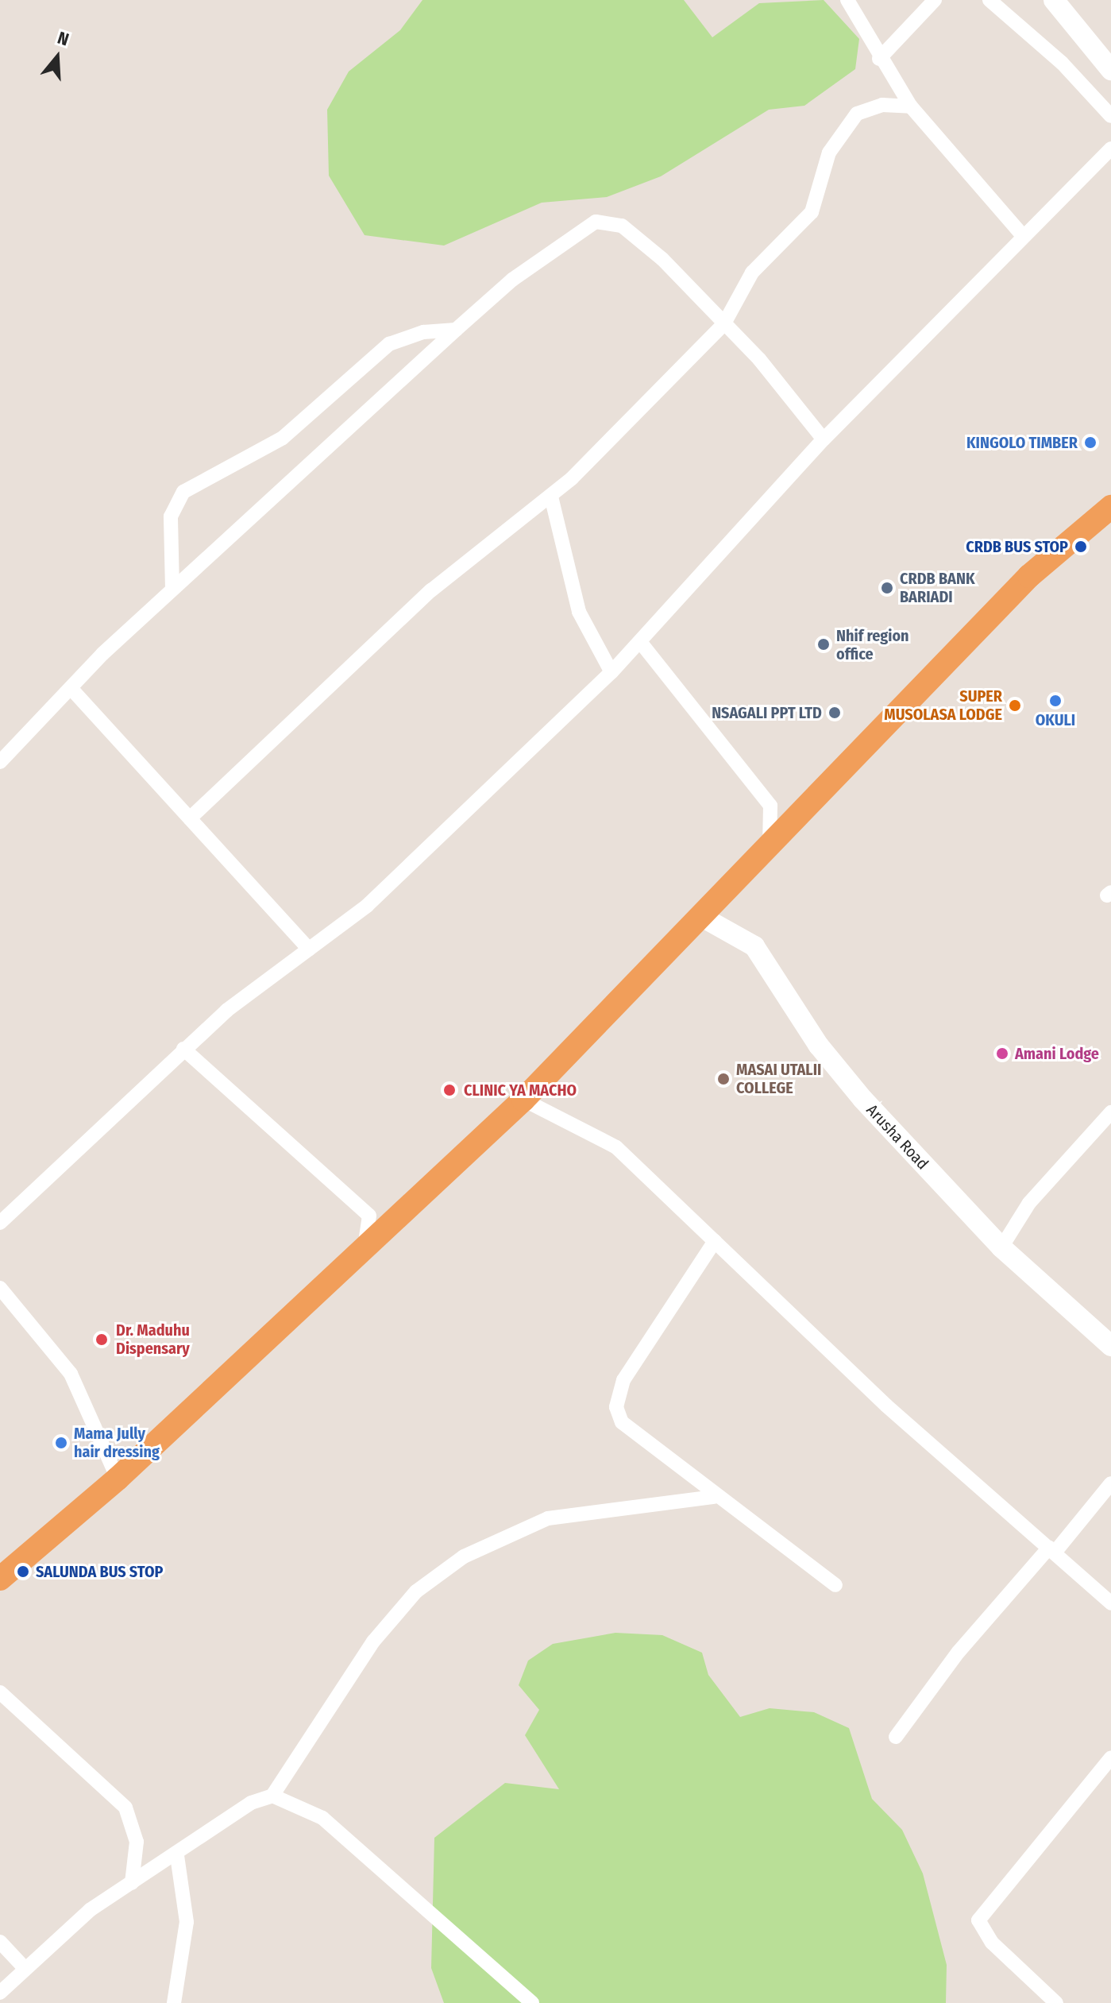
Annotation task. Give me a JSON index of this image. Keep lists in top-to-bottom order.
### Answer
{
  "streets": {
    "main road": ["Arusha Road"]
  },
  "places": [
    "KINGOLO TIMBER",
    "CRDB BUS STOP",
    "CRDB BANK BARIADI",
    "Nhif region office",
    "OKULI",
    "SUPER MUSOLASA LODGE",
    "NSAGALI PPT LTD",
    "Amani Lodge",
    "MASAI UTALII COLLEGE",
    "CLINIC YA MACHO",
    "Dr. Maduhu Dispensary",
    "Mama Jully hair dressing",
    "SALUNDA BUS STOP"
  ],
  "north": "top"
}
